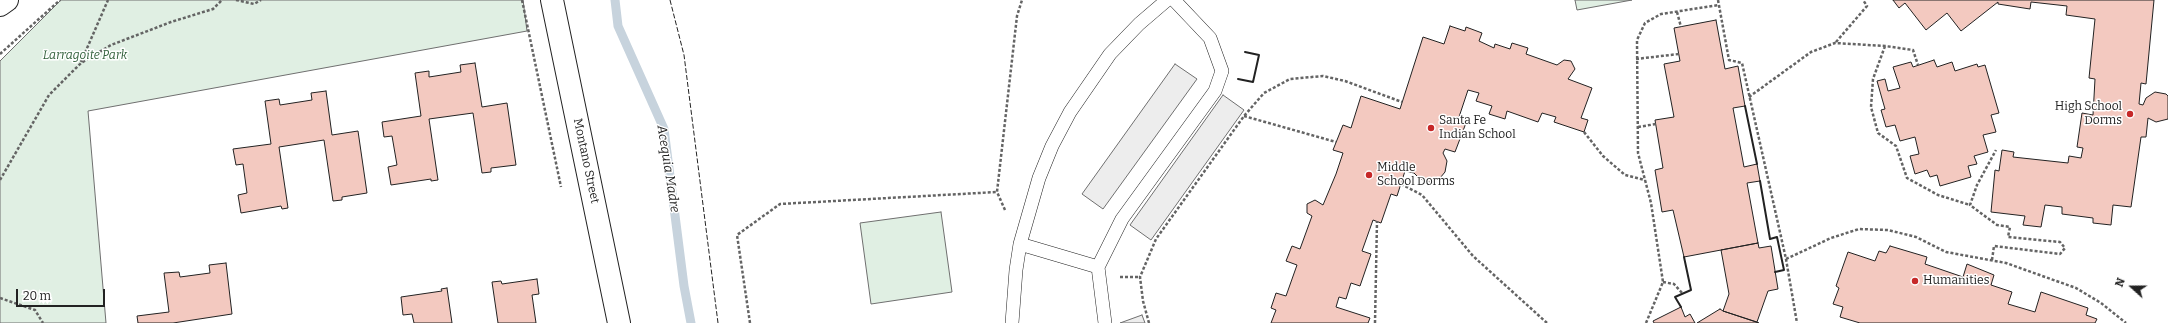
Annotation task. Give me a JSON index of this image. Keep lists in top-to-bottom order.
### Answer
{
  "streets": {
    "street": ["Montano Street"]
  },
  "water": ["Acequia Madre"],
  "parks": ["Larragoite Park"],
  "places": [
    "High School Dorms",
    "Santa Fe Indian School",
    "Middle School Dorms",
    "Humanities"
  ],
  "scale_bar": "20 m",
  "north": "left"
}
